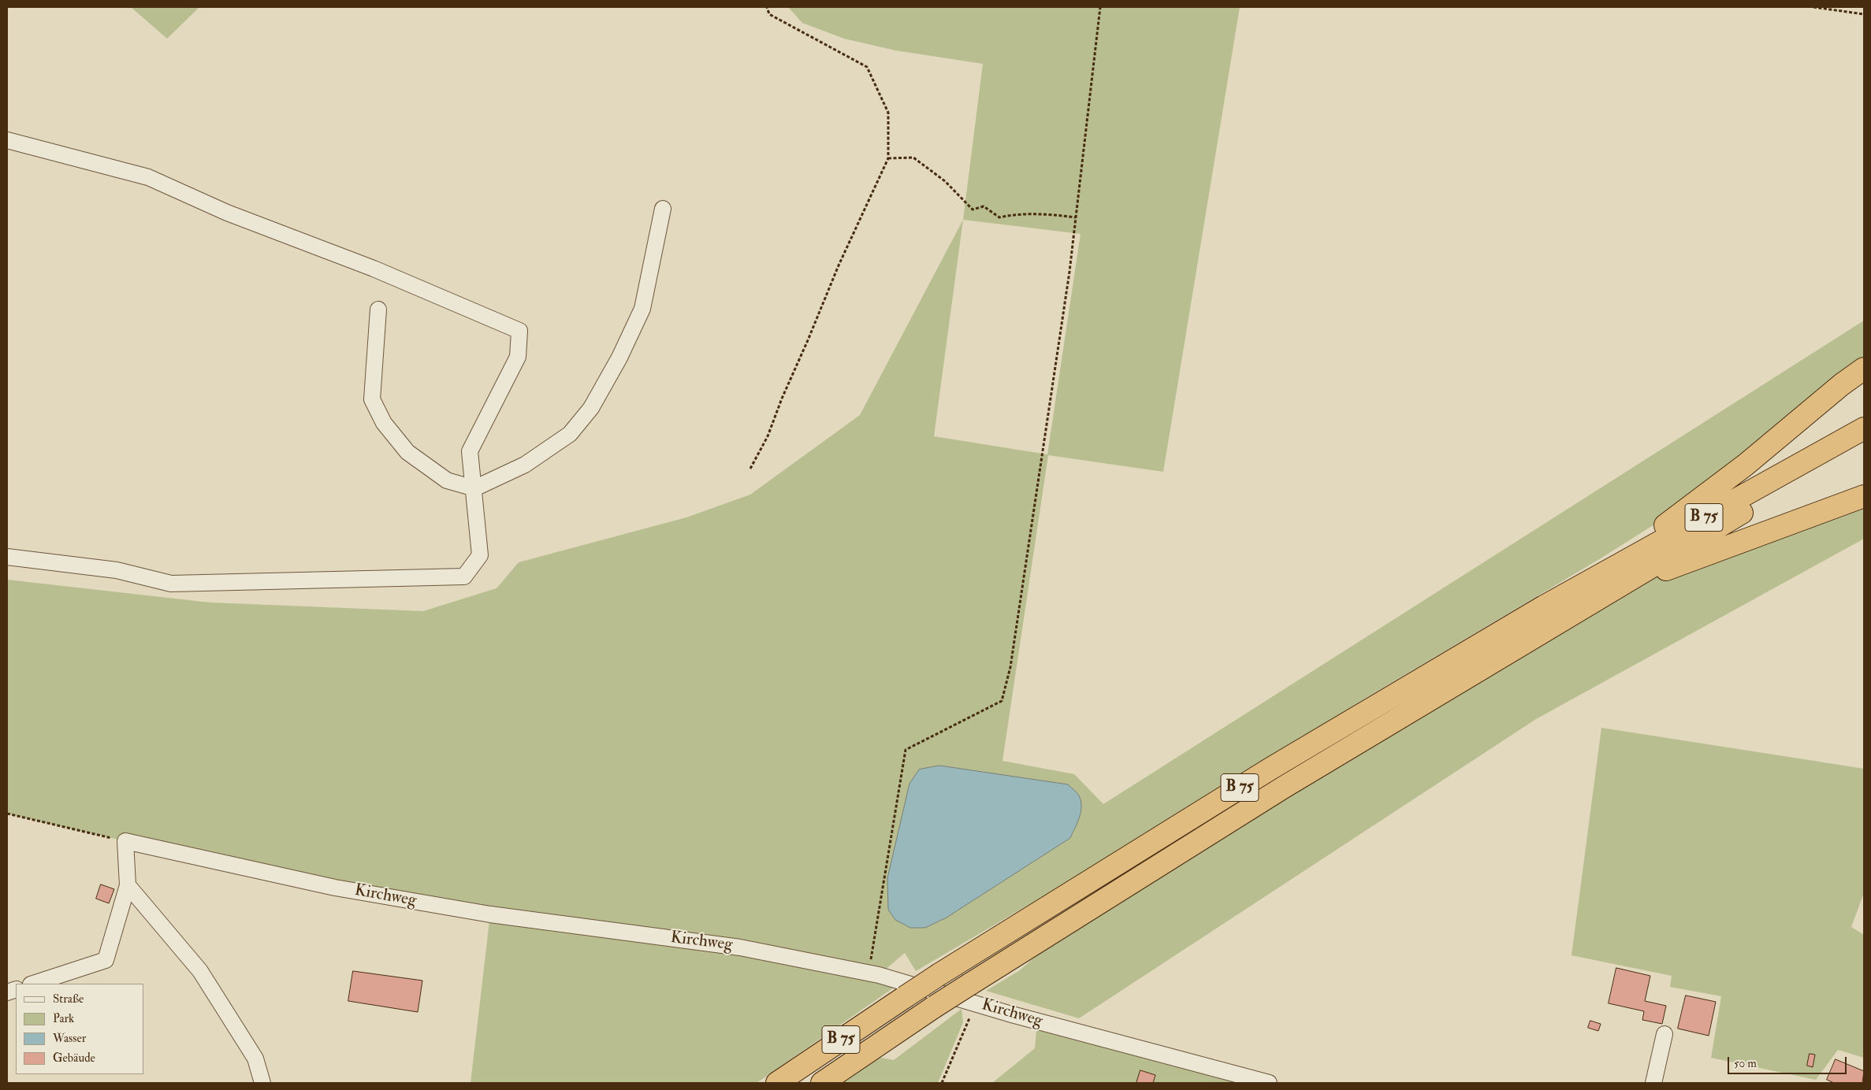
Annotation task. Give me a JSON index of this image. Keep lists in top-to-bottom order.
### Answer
{
  "streets": {
    "highway": ["B 75"],
    "street": ["Kirchweg"]
  },
  "crossings": [
    ["B 75", "Kirchweg"]
  ],
  "legend": [
    "Straße",
    "Park",
    "Wasser",
    "Gebäude"
  ],
  "scale_bar": "50 m"
}
